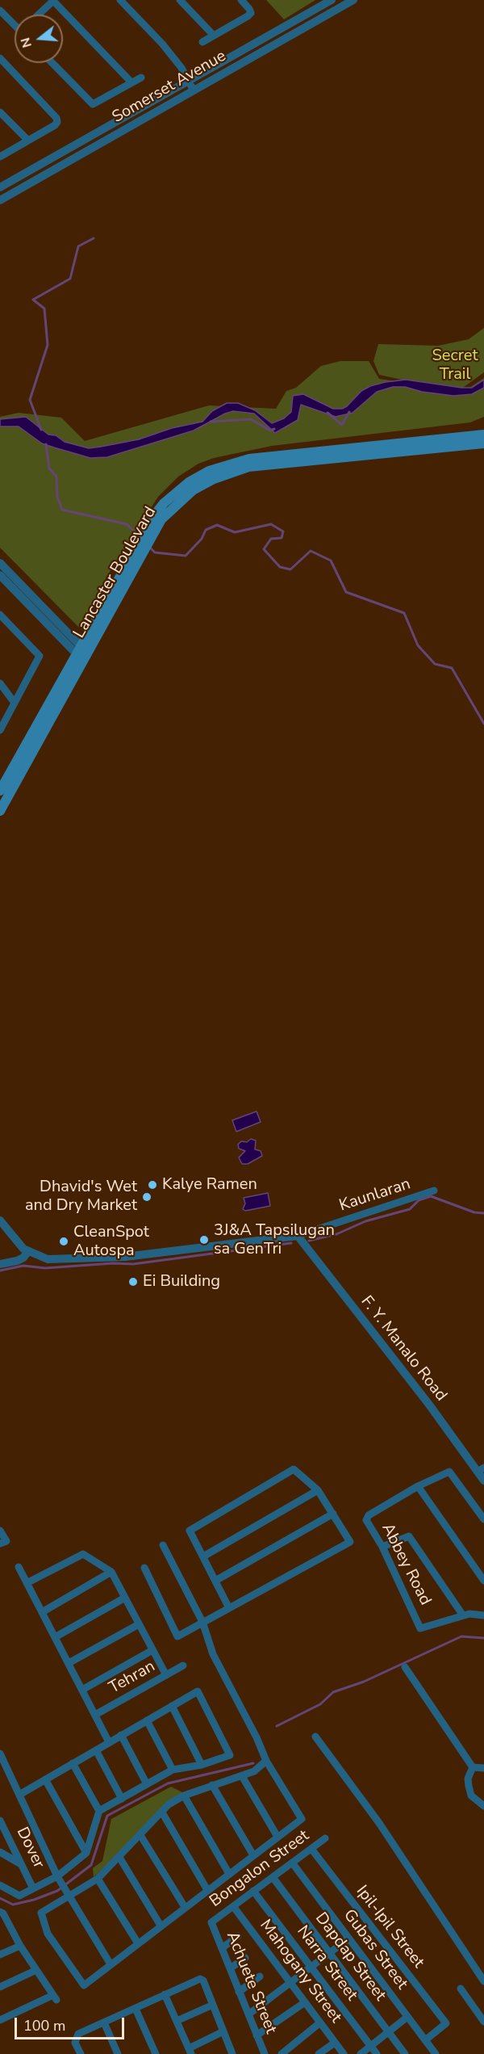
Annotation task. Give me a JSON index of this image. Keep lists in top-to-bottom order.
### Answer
{
  "streets": {
    "main road": ["Lancaster Boulevard"],
    "street": [
      "Somerset Avenue",
      "Kaunlaran",
      "F. Y. Manalo Road",
      "Abbey Road",
      "Tehran",
      "Dover",
      "Bongalon Street",
      "Ipil-Ipil Street",
      "Gubas Street",
      "Dapdap Street",
      "Narra Street",
      "Mahogany Street",
      "Achuete Street"
    ]
  },
  "crossings": [
    ["Kaunlaran", "F. Y. Manalo Road"],
    ["Bongalon Street", "Ipil-Ipil Street"],
    ["Bongalon Street", "Gubas Street"],
    ["Bongalon Street", "Dapdap Street"],
    ["Bongalon Street", "Narra Street"],
    ["Bongalon Street", "Mahogany Street"],
    ["Bongalon Street", "Achuete Street"],
    ["Ipil-Ipil Street", "Gubas Street"]
  ],
  "parks": ["Secret Trail"],
  "places": [
    "Kalye Ramen",
    "Dhavid's Wet and Dry Market",
    "3J&A Tapsilugan sa GenTri",
    "CleanSpot Autospa",
    "Ei Building"
  ],
  "scale_bar": "100 m",
  "north": "left"
}
